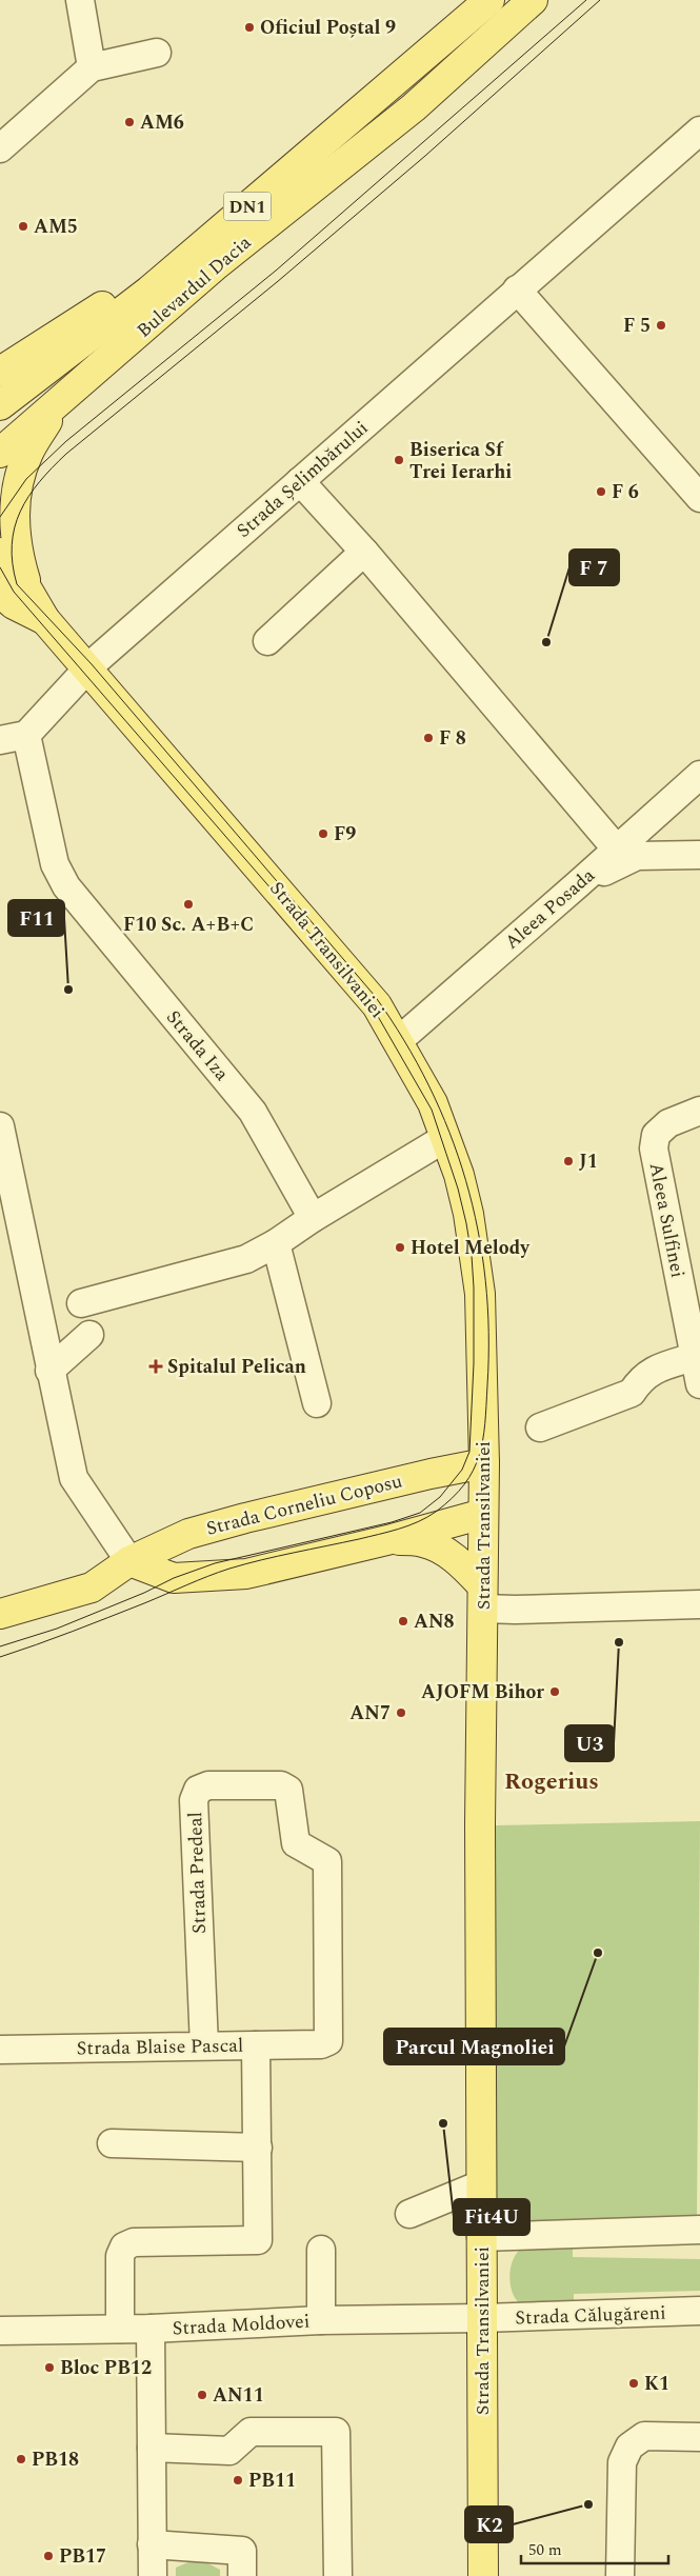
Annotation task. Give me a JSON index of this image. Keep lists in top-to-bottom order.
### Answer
{
  "streets": {
    "main road": [
      "DN1",
      "Bulevardul Dacia",
      "Strada Transilvaniei",
      "Strada Corneliu Coposu"
    ],
    "street": [
      "Strada Șelimbărului",
      "Aleea Posada",
      "Strada Iza",
      "Aleea Sulfinei",
      "Strada Predeal",
      "Strada Blaise Pascal",
      "Strada Călugăreni",
      "Strada Moldovei"
    ]
  },
  "crossings": [
    ["DN1", "Bulevardul Dacia"],
    ["Strada Șelimbărului", "Strada Transilvaniei"],
    ["Aleea Posada", "Strada Transilvaniei"],
    ["Strada Transilvaniei", "Strada Corneliu Coposu"],
    ["Strada Transilvaniei", "Strada Călugăreni"],
    ["Strada Transilvaniei", "Strada Moldovei"],
    ["Strada Predeal", "Strada Blaise Pascal"],
    ["Strada Călugăreni", "Strada Moldovei"]
  ],
  "districts": ["Rogerius"],
  "places": {
    "other": [
      "Oficiul Poștal 9",
      "AM6",
      "AM5",
      "F 5",
      "Biserica Sf Trei Ierarhi",
      "F 6",
      "F 7",
      "F 8",
      "F9",
      "F10 Sc. A+B+C",
      "F11",
      "J1",
      "Hotel Melody",
      "AN8",
      "U3",
      "AJOFM Bihor",
      "AN7",
      "Parcul Magnoliei",
      "Fit4U",
      "Bloc PB12",
      "K1",
      "AN11",
      "PB18",
      "PB11",
      "K2",
      "PB17"
    ],
    "health": ["Spitalul Pelican"]
  },
  "scale_bar": "50 m"
}
